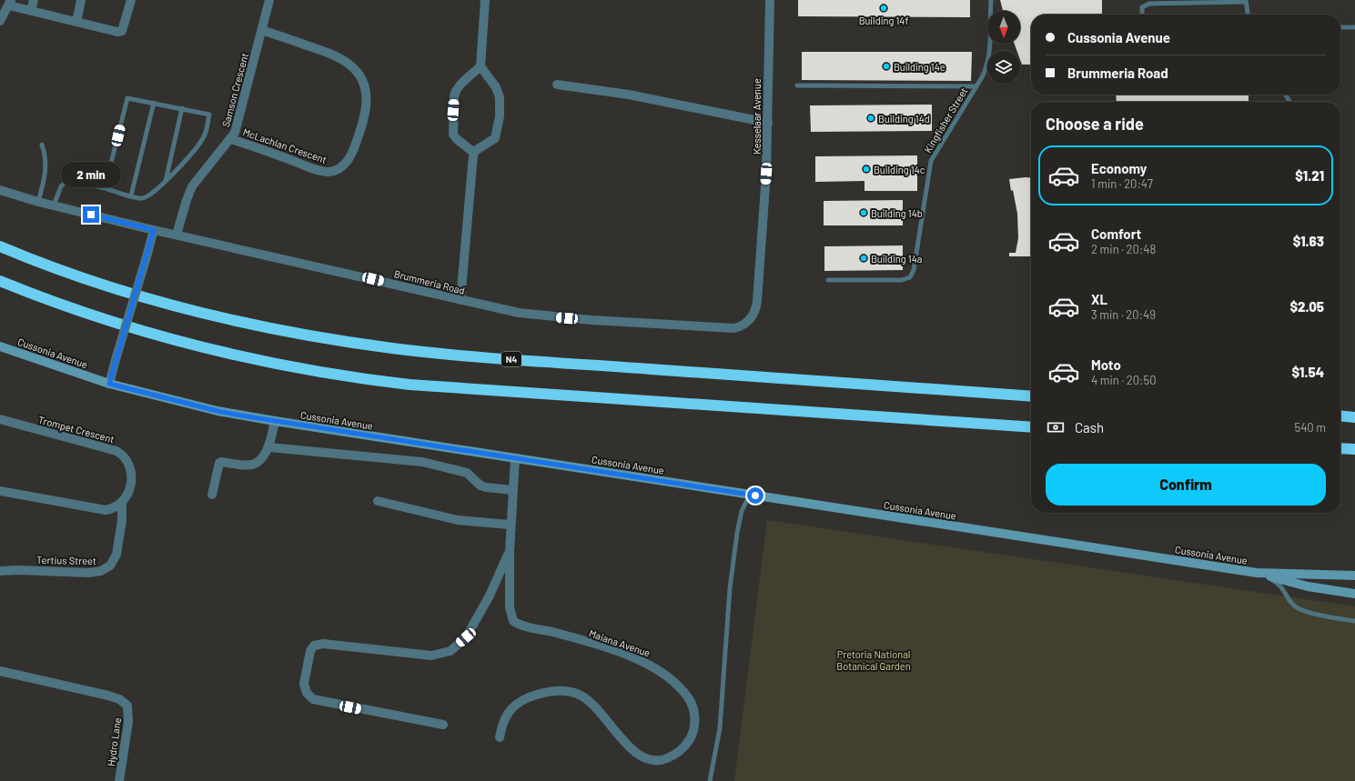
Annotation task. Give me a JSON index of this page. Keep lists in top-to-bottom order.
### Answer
{
  "streets": {
    "highway": ["N4"],
    "main road": ["Cussonia Avenue"],
    "street": [
      "Samson Crescent",
      "Kesselaar Avenue",
      "McLachlan Crescent",
      "Brummeria Road",
      "Trompet Crescent",
      "Tertius Street",
      "Maiana Avenue",
      "Hydro Lane"
    ],
    "lane": ["Kingfisher Street"]
  },
  "crossings": [
    ["Samson Crescent", "McLachlan Crescent"],
    ["Samson Crescent", "Brummeria Road"],
    ["Kesselaar Avenue", "Brummeria Road"],
    ["Cussonia Avenue", "Maiana Avenue"],
    ["Trompet Crescent", "Tertius Street"]
  ],
  "parks": ["Pretoria National Botanical Garden"],
  "places": [
    "Building 14f",
    "Building 14e",
    "Building 14d",
    "Building 14c",
    "Building 14b",
    "Building 14a"
  ],
  "north": "bottom",
  "page": {
    "banner": ["Cussonia Avenue", "Brummeria Road"],
    "heading": "Choose a ride",
    "list": [
      {
        "name": "Economy",
        "note": "1 min · 20:47",
        "value": "$1.21"
      },
      {
        "name": "Comfort",
        "note": "2 min · 20:48",
        "value": "$1.63"
      },
      {
        "name": "XL",
        "note": "3 min · 20:49",
        "value": "$2.05"
      },
      {
        "name": "Moto",
        "note": "4 min · 20:50",
        "value": "$1.54"
      }
    ],
    "bubble": "2 min",
    "pay": ["Cash", "540 m"],
    "buttons": "Confirm"
  }
}
